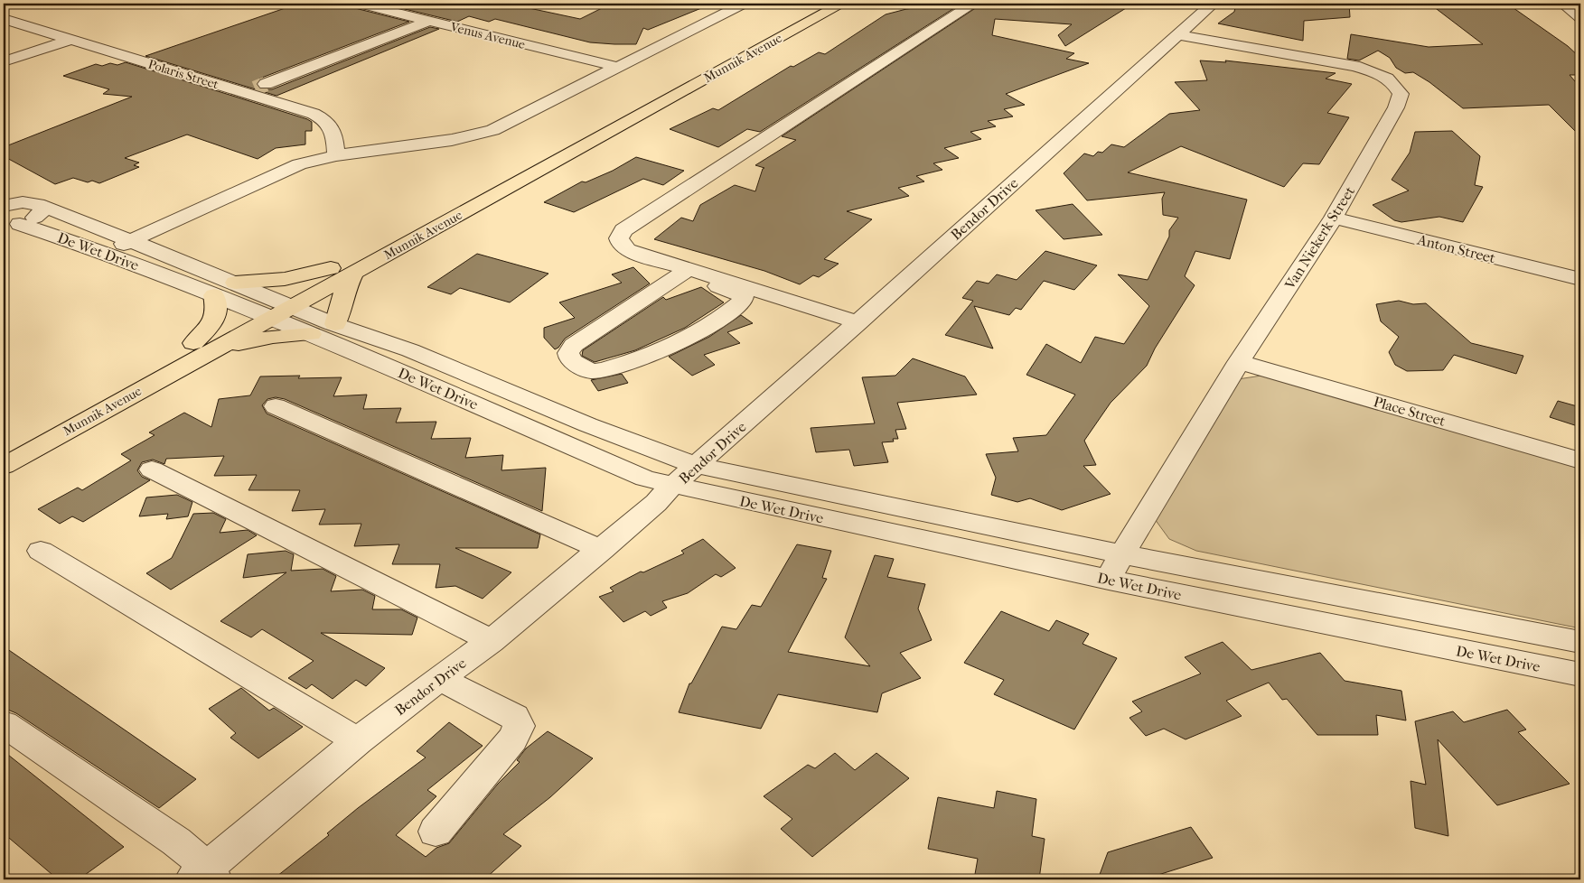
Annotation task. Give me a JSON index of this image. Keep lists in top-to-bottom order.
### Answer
{
  "streets": {
    "main road": ["Munnik Avenue"],
    "street": [
      "Venus Avenue",
      "Polaris Street",
      "Bendor Drive",
      "Van Niekerk Street",
      "Anton Street",
      "De Wet Drive",
      "Place Street"
    ]
  },
  "crossings": [
    ["Munnik Avenue", "De Wet Drive"],
    ["Bendor Drive", "Van Niekerk Street"],
    ["Bendor Drive", "De Wet Drive"],
    ["Van Niekerk Street", "Anton Street"],
    ["Van Niekerk Street", "De Wet Drive"],
    ["Van Niekerk Street", "Place Street"]
  ]
}
